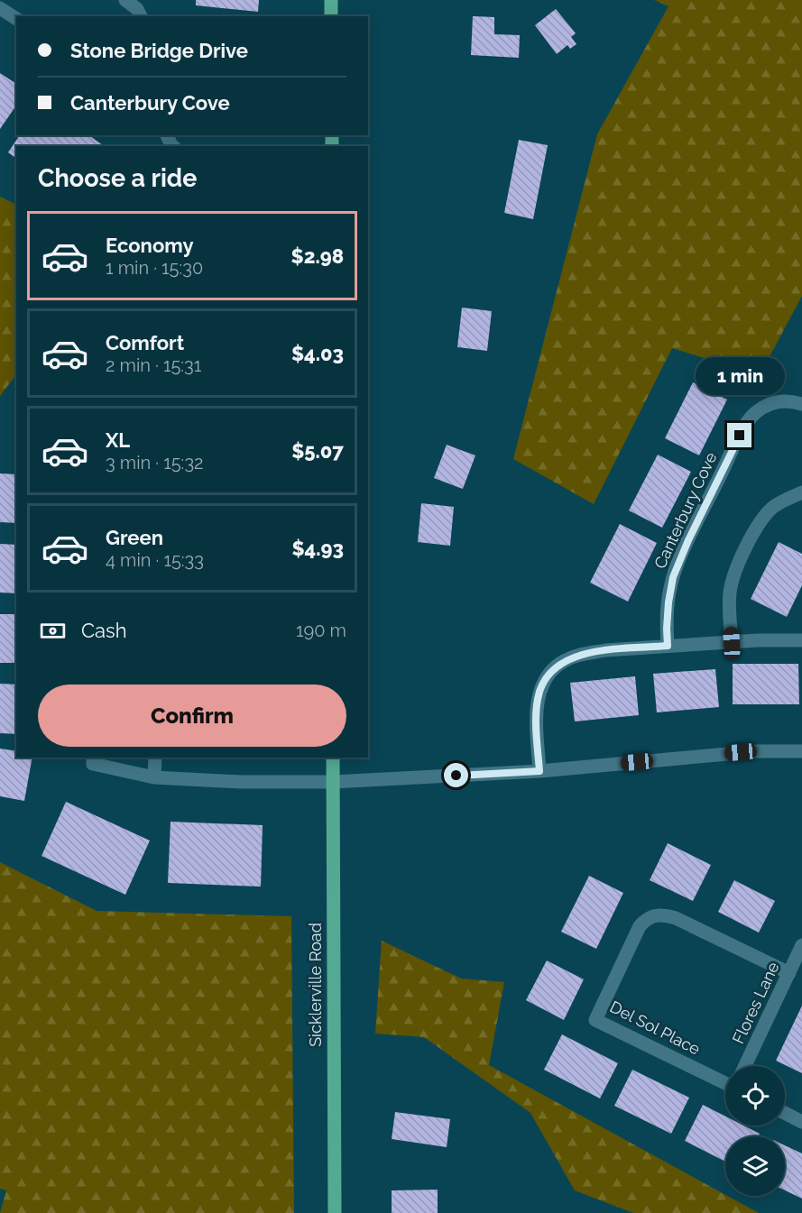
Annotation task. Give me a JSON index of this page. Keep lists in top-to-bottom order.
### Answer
{
  "streets": {
    "main road": ["Sicklerville Road"],
    "street": ["Canterbury Cove", "Flores Lane", "Del Sol Place"]
  },
  "crossings": [
    ["Flores Lane", "Del Sol Place"]
  ],
  "page": {
    "banner": ["Stone Bridge Drive", "Canterbury Cove"],
    "heading": "Choose a ride",
    "list": [
      {
        "name": "Economy",
        "note": "1 min · 15:30",
        "value": "$2.98"
      },
      {
        "name": "Comfort",
        "note": "2 min · 15:31",
        "value": "$4.03"
      },
      {
        "name": "XL",
        "note": "3 min · 15:32",
        "value": "$5.07"
      },
      {
        "name": "Green",
        "note": "4 min · 15:33",
        "value": "$4.93"
      }
    ],
    "bubble": "1 min",
    "pay": ["Cash", "190 m"],
    "buttons": "Confirm"
  }
}
